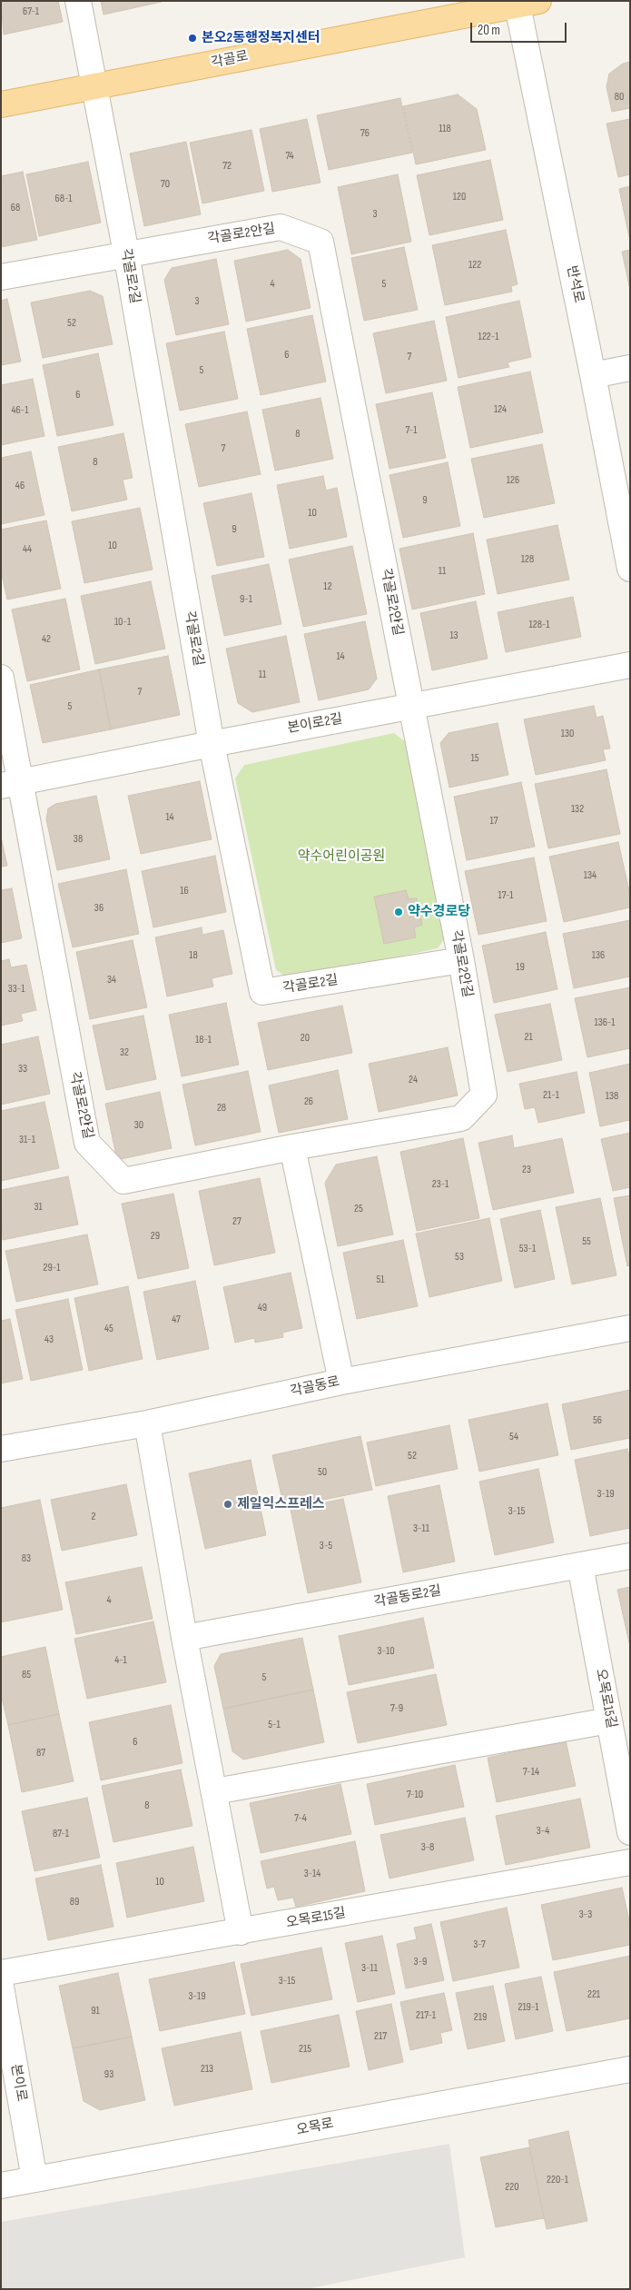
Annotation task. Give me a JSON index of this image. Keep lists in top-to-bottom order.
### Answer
{
  "streets": {
    "main road": ["각골로"],
    "street": [
      "각골로2안길",
      "각골로2길",
      "반석로",
      "본이로2길",
      "각골동로",
      "각골동로2길",
      "오목로15길",
      "본이로",
      "오목로"
    ]
  },
  "crossings": [
    ["각골로", "각골로2길"],
    ["각골로", "반석로"],
    ["각골로2안길", "각골로2길"],
    ["각골로2안길", "본이로2길"],
    ["각골로2길", "본이로2길"],
    ["각골동로2길", "오목로15길"],
    ["본이로", "오목로"]
  ],
  "parks": ["약수어린이공원"],
  "places": ["본오2동행정복지센터", "약수경로당", "제일익스프레스"],
  "house_numbers": [
    "67-1",
    "80",
    "118",
    "76",
    "74",
    "72",
    "70",
    "120",
    "68-1",
    "68",
    "3",
    "122",
    "4",
    "5",
    "3",
    "52",
    "122-1",
    "6",
    "7",
    "5",
    "6",
    "124",
    "46-1",
    "7-1",
    "8",
    "7",
    "8",
    "126",
    "46",
    "9",
    "10",
    "9",
    "10",
    "44",
    "128",
    "11",
    "12",
    "9-1",
    "10-1",
    "128-1",
    "13",
    "42",
    "14",
    "11",
    "7",
    "5",
    "130",
    "15",
    "132",
    "14",
    "17",
    "38",
    "134",
    "16",
    "17-1",
    "36",
    "18",
    "136",
    "19",
    "34",
    "33-1",
    "136-1",
    "21",
    "20",
    "18-1",
    "32",
    "33",
    "24",
    "21-1",
    "138",
    "26",
    "28",
    "30",
    "31-1",
    "23",
    "23-1",
    "31",
    "25",
    "27",
    "29",
    "55",
    "53-1",
    "53",
    "29-1",
    "51",
    "49",
    "47",
    "45",
    "43",
    "56",
    "54",
    "52",
    "50",
    "3-19",
    "3-15",
    "2",
    "3-11",
    "3-5",
    "83",
    "4",
    "3-10",
    "4-1",
    "85",
    "5",
    "7-9",
    "5-1",
    "6",
    "87",
    "7-14",
    "7-10",
    "8",
    "7-4",
    "3-4",
    "87-1",
    "3-8",
    "3-14",
    "10",
    "89",
    "3-3",
    "3-7",
    "3-9",
    "3-11",
    "3-15",
    "221",
    "3-19",
    "219-1",
    "91",
    "217-1",
    "219",
    "217",
    "215",
    "213",
    "93",
    "220-1",
    "220"
  ],
  "scale_bar": "20 m"
}
